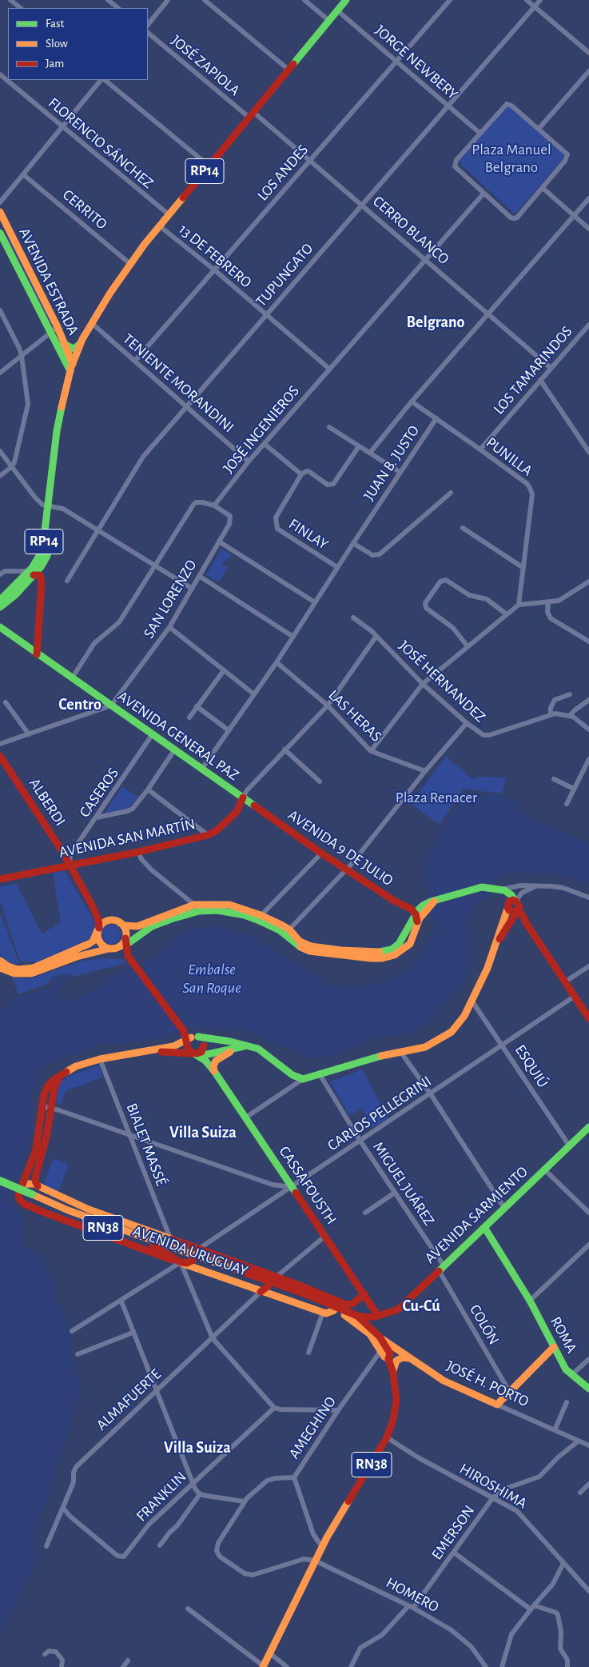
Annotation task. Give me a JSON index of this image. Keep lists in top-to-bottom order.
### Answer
{
  "streets": {
    "main road": [
      "RP14",
      "AVENIDA ESTRADA",
      "AVENIDA GENERAL PAZ",
      "ALBERDI",
      "AVENIDA SAN MARTÍN",
      "AVENIDA 9 DE JULIO",
      "CASSAFOUSTH",
      "AVENIDA SARMIENTO",
      "RN38",
      "AVENIDA URUGUAY",
      "ROMA",
      "JOSÉ H. PORTO"
    ],
    "street": [
      "JORGE NEWBERY",
      "JOSÉ ZAPIOLA",
      "FLORENCIO SÁNCHEZ",
      "LOS ANDES",
      "CERRITO",
      "CERRO BLANCO",
      "13 DE FEBRERO",
      "TUPUNGATO",
      "LOS TAMARINDOS",
      "TENIENTE MORANDINI",
      "JOSÉ INGENIEROS",
      "PUNILLA",
      "JUAN B. JUSTO",
      "FINLAY",
      "SAN LORENZO",
      "JOSÉ HERNANDEZ",
      "LAS HERAS",
      "CASEROS",
      "ESQUIÚ",
      "CARLOS PELLEGRINI",
      "BIALET MASSÉ",
      "MIGUEL JUÁREZ",
      "COLÓN",
      "ALMAFUERTE",
      "AMEGHINO",
      "HIROSHIMA",
      "FRANKLIN",
      "EMERSON",
      "HOMERO"
    ]
  },
  "crossings": [
    ["JORGE NEWBERY", "RP14"],
    ["JORGE NEWBERY", "LOS ANDES"],
    ["JORGE NEWBERY", "TUPUNGATO"],
    ["JOSÉ ZAPIOLA", "RP14"],
    ["JOSÉ ZAPIOLA", "CERRO BLANCO"],
    ["FLORENCIO SÁNCHEZ", "RP14"],
    ["RP14", "CERRITO"],
    ["RP14", "CERRO BLANCO"],
    ["RP14", "13 DE FEBRERO"],
    ["RP14", "AVENIDA ESTRADA"],
    ["RP14", "TENIENTE MORANDINI"],
    ["LOS ANDES", "CERRO BLANCO"],
    ["LOS ANDES", "13 DE FEBRERO"],
    ["LOS ANDES", "TENIENTE MORANDINI"],
    ["CERRO BLANCO", "TUPUNGATO"],
    ["CERRO BLANCO", "LOS TAMARINDOS"],
    ["CERRO BLANCO", "JOSÉ INGENIEROS"],
    ["CERRO BLANCO", "JUAN B. JUSTO"],
    ["13 DE FEBRERO", "TUPUNGATO"],
    ["13 DE FEBRERO", "JOSÉ INGENIEROS"],
    ["TUPUNGATO", "TENIENTE MORANDINI"],
    ["LOS TAMARINDOS", "PUNILLA"],
    ["TENIENTE MORANDINI", "JOSÉ INGENIEROS"],
    ["JOSÉ INGENIEROS", "SAN LORENZO"],
    ["PUNILLA", "JUAN B. JUSTO"],
    ["JUAN B. JUSTO", "FINLAY"],
    ["JUAN B. JUSTO", "LAS HERAS"],
    ["JUAN B. JUSTO", "AVENIDA GENERAL PAZ"],
    ["SAN LORENZO", "AVENIDA GENERAL PAZ"],
    ["AVENIDA GENERAL PAZ", "CASEROS"],
    ["AVENIDA GENERAL PAZ", "AVENIDA SAN MARTÍN"],
    ["AVENIDA GENERAL PAZ", "AVENIDA 9 DE JULIO"],
    ["CASEROS", "ALBERDI"],
    ["CASEROS", "AVENIDA SAN MARTÍN"],
    ["ALBERDI", "AVENIDA SAN MARTÍN"],
    ["AVENIDA SAN MARTÍN", "AVENIDA 9 DE JULIO"],
    ["ESQUIÚ", "CARLOS PELLEGRINI"],
    ["ESQUIÚ", "AVENIDA SARMIENTO"],
    ["CARLOS PELLEGRINI", "MIGUEL JUÁREZ"],
    ["CARLOS PELLEGRINI", "CASSAFOUSTH"],
    ["CARLOS PELLEGRINI", "RN38"],
    ["CARLOS PELLEGRINI", "AVENIDA URUGUAY"],
    ["BIALET MASSÉ", "AVENIDA URUGUAY"],
    ["MIGUEL JUÁREZ", "AVENIDA SARMIENTO"],
    ["MIGUEL JUÁREZ", "COLÓN"],
    ["CASSAFOUSTH", "AVENIDA SARMIENTO"],
    ["CASSAFOUSTH", "AVENIDA URUGUAY"],
    ["AVENIDA SARMIENTO", "RN38"],
    ["AVENIDA SARMIENTO", "COLÓN"],
    ["AVENIDA SARMIENTO", "ROMA"],
    ["RN38", "AVENIDA URUGUAY"],
    ["RN38", "JOSÉ H. PORTO"],
    ["RN38", "AMEGHINO"],
    ["RN38", "HIROSHIMA"],
    ["RN38", "HOMERO"],
    ["AVENIDA URUGUAY", "ALMAFUERTE"],
    ["JOSÉ H. PORTO", "EMERSON"],
    ["ALMAFUERTE", "FRANKLIN"],
    ["HIROSHIMA", "EMERSON"],
    ["EMERSON", "HOMERO"]
  ],
  "districts": [
    "Belgrano",
    "Centro",
    "Villa Suiza",
    "Cu-Cú",
    "Villa Suiza"
  ],
  "water": ["Embalse San Roque"],
  "parks": ["Plaza Manuel Belgrano", "Plaza Renacer"],
  "legend": ["Fast", "Slow", "Jam"]
}
